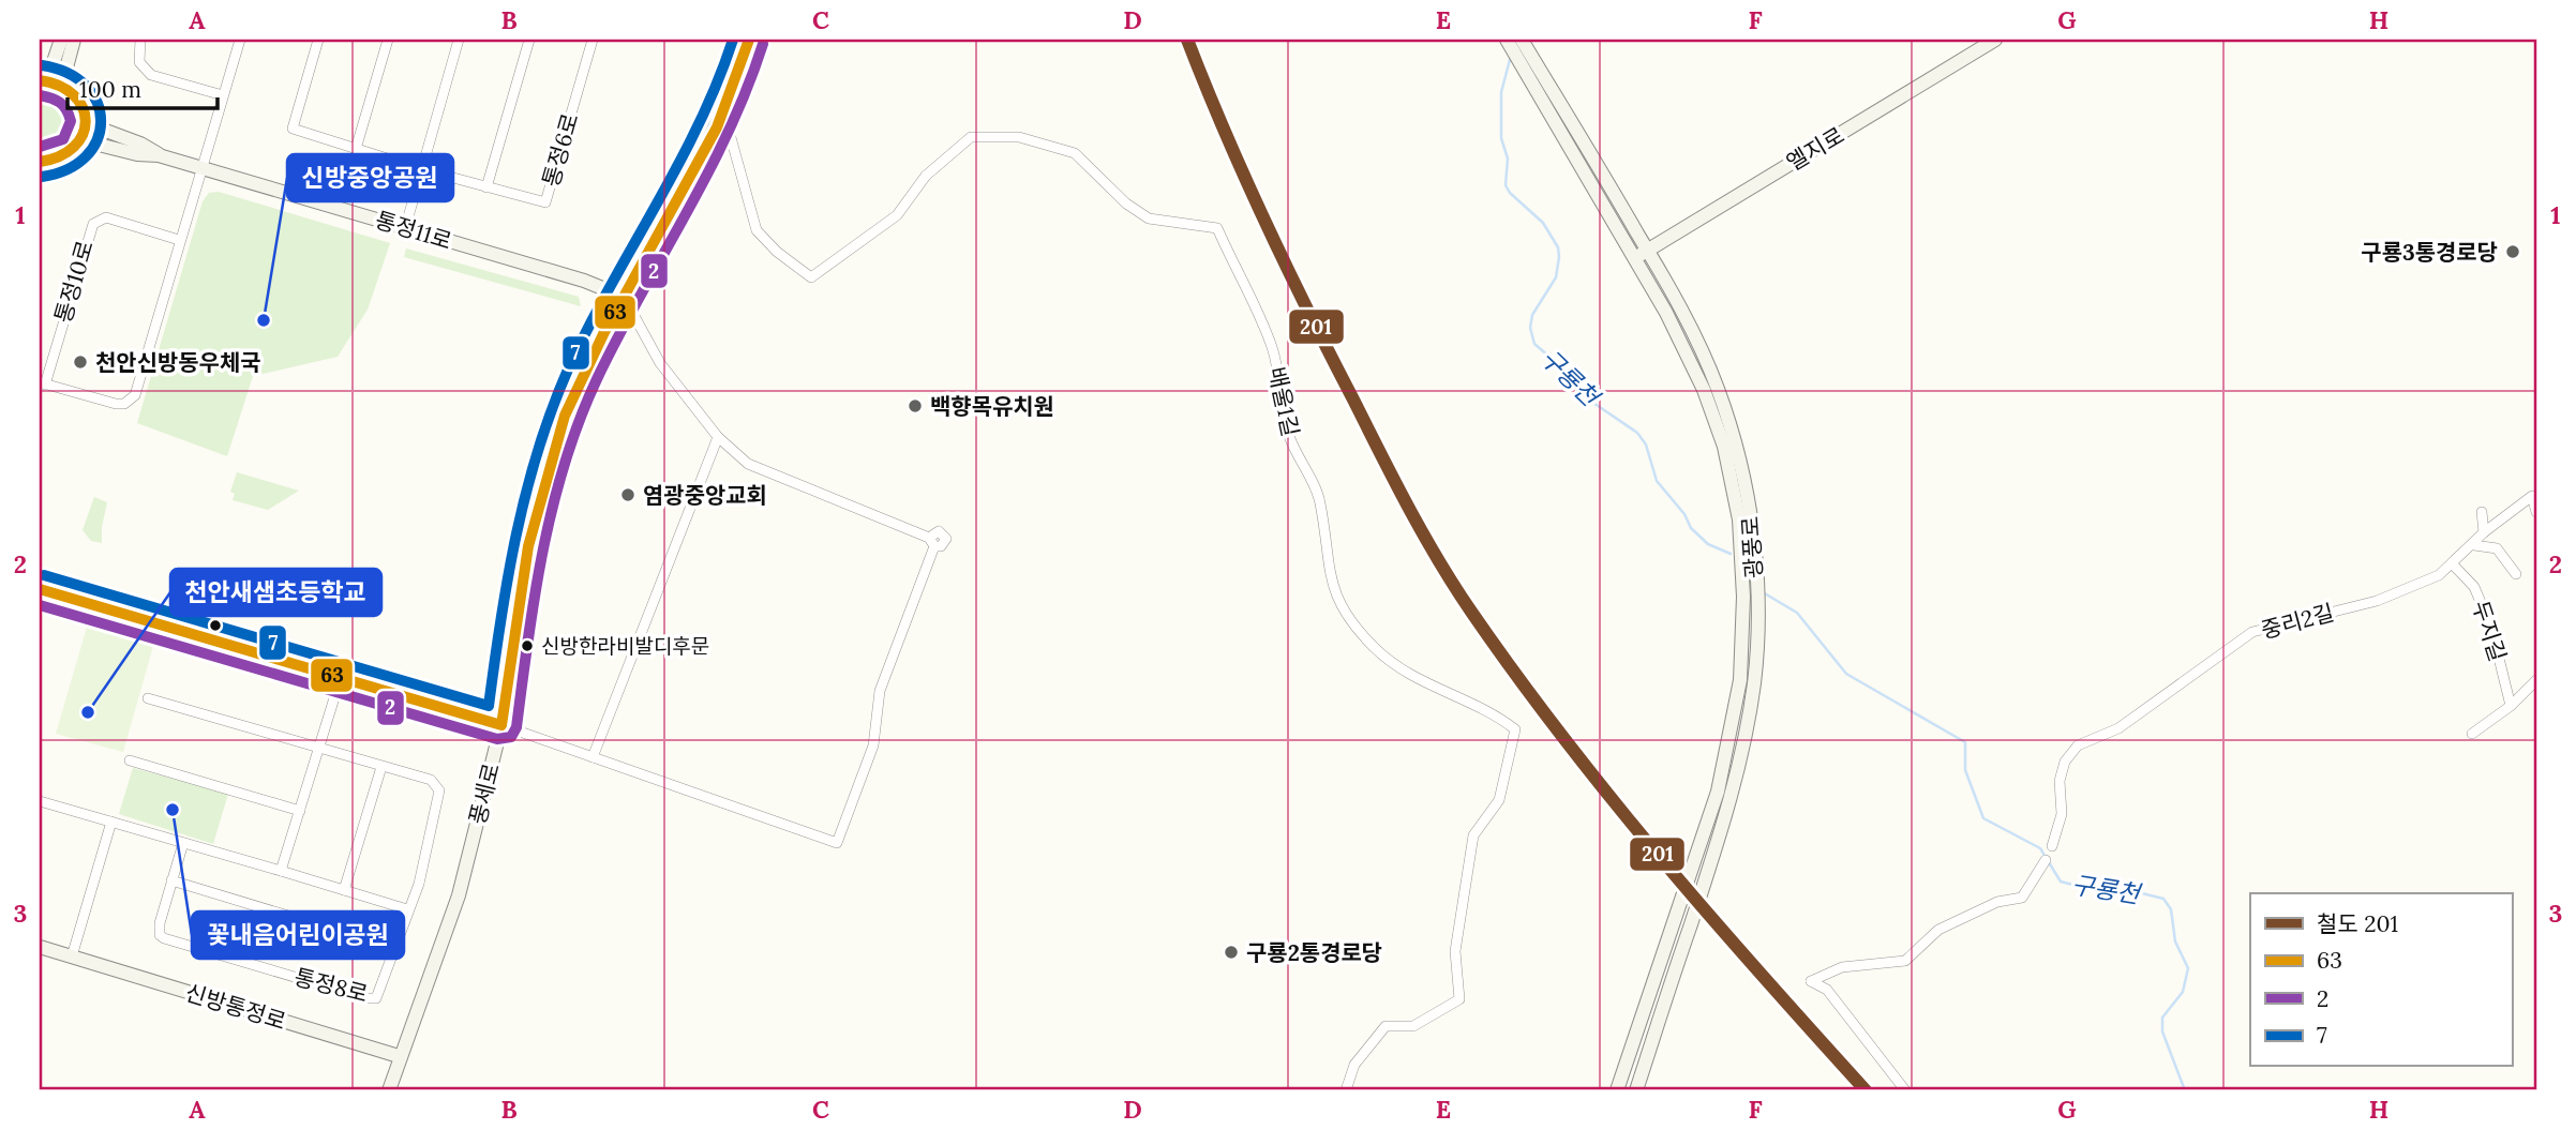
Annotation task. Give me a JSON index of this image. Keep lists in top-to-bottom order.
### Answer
{
  "streets": {
    "street": [
      "엘지로",
      "통정6로",
      "통정11로",
      "통정10로",
      "배울1길",
      "광풍로",
      "중리2길",
      "두지길",
      "풍세로",
      "통정8로",
      "신방통정로"
    ]
  },
  "crossings": [
    ["엘지로", "광풍로"],
    ["통정11로", "통정10로"],
    ["통정11로", "풍세로"],
    ["배울1길", "풍세로"],
    ["중리2길", "두지길"],
    ["풍세로", "신방통정로"]
  ],
  "water": ["구룡천"],
  "places": [
    "구룡3통경로당",
    "신방중앙공원",
    "천안신방동우체국",
    "백향목유치원",
    "염광중앙교회",
    "신방한라비발디후문",
    "천안새샘초등학교",
    "꽃내음어린이공원",
    "구룡2통경로당"
  ],
  "lines": [
    "rail line 201",
    "transit line 63",
    "transit line 7",
    "transit line 2"
  ],
  "legend": [
    "철도 201",
    "63",
    "2",
    "7"
  ],
  "scale_bar": "100 m",
  "grid": {
    "columns": [
      "A",
      "B",
      "C",
      "D",
      "E",
      "F",
      "G",
      "H"
    ],
    "rows": ["1", "2", "3"]
  }
}
